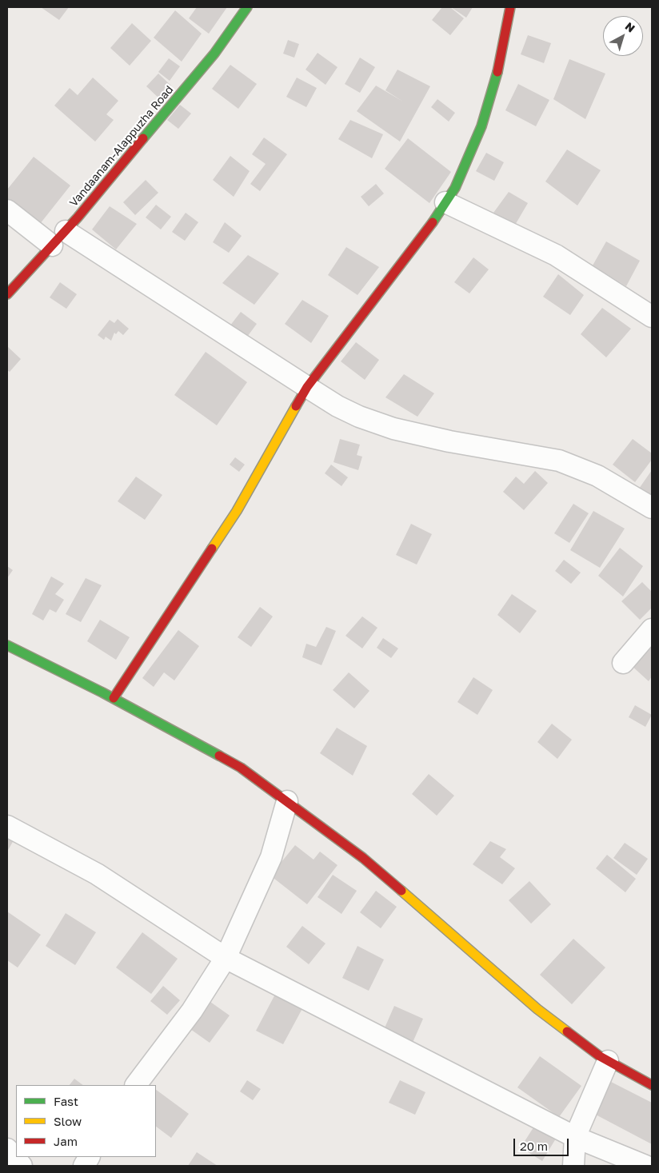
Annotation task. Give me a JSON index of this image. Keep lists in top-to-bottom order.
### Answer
{
  "streets": {
    "street": ["Vandaanam-Alappuzha Road"]
  },
  "legend": ["Fast", "Slow", "Jam"],
  "scale_bar": "20 m",
  "north": "top right"
}
